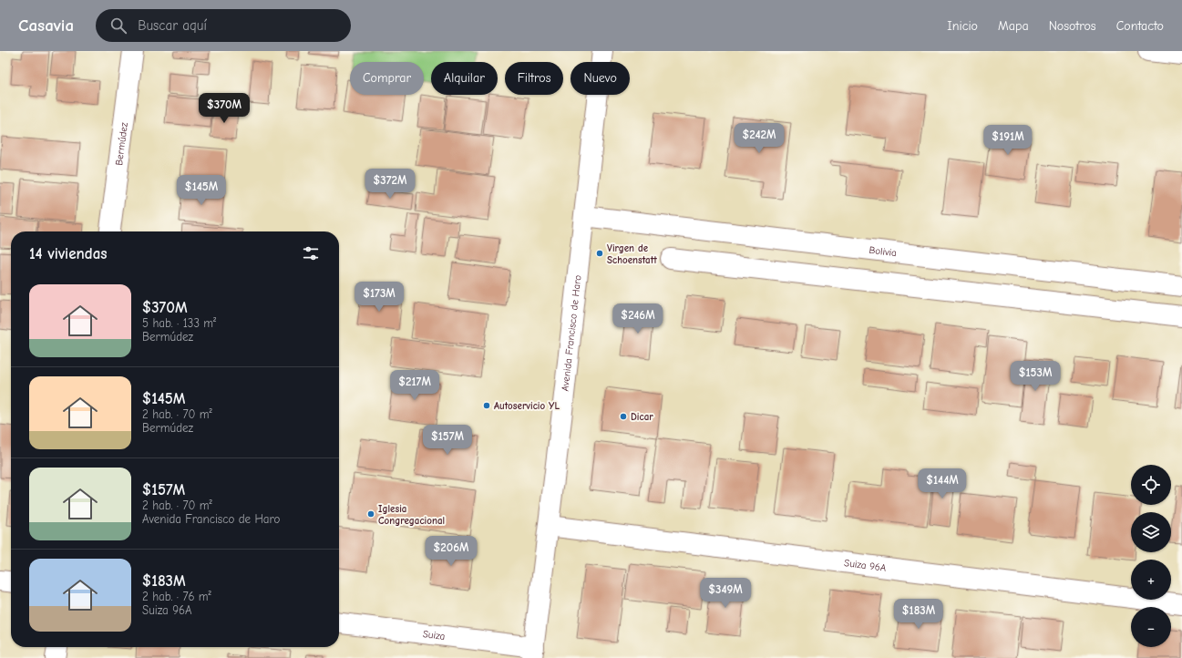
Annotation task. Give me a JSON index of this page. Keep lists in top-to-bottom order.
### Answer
{
  "streets": {
    "street": [
      "Bermúdez",
      "Bolivia",
      "Avenida Francisco de Haro",
      "Suiza 96A",
      "Suiza"
    ]
  },
  "crossings": [
    ["Bolivia", "Avenida Francisco de Haro"],
    ["Avenida Francisco de Haro", "Suiza 96A"],
    ["Avenida Francisco de Haro", "Suiza"]
  ],
  "places": [
    "Virgen de Schoenstatt",
    "Autoservicio YL",
    "Dicar",
    "Iglesia Congregacional"
  ],
  "page": {
    "header": "Casavia",
    "search": "Buscar aquí",
    "nav": [
      "Inicio",
      "Mapa",
      "Nosotros",
      "Contacto"
    ],
    "chip": [
      "Comprar",
      "Alquilar",
      "Filtros",
      "Nuevo"
    ],
    "price": [
      "$370M",
      "$242M",
      "$191M",
      "$372M",
      "$145M",
      "$173M",
      "$246M",
      "$153M",
      "$217M",
      "$157M",
      "$144M",
      "$206M",
      "$349M",
      "$183M"
    ],
    "heading": "14 viviendas",
    "list": [
      {
        "name": "$370M",
        "note": "5 hab. · 133 m² · Bermúdez"
      },
      {
        "name": "$145M",
        "note": "2 hab. · 70 m² · Bermúdez"
      },
      {
        "name": "$157M",
        "note": "2 hab. · 70 m² · Avenida Francisco de Haro"
      },
      {
        "name": "$183M",
        "note": "2 hab. · 76 m² · Suiza 96A"
      }
    ],
    "map_buttons": ["+", "−"]
  }
}
